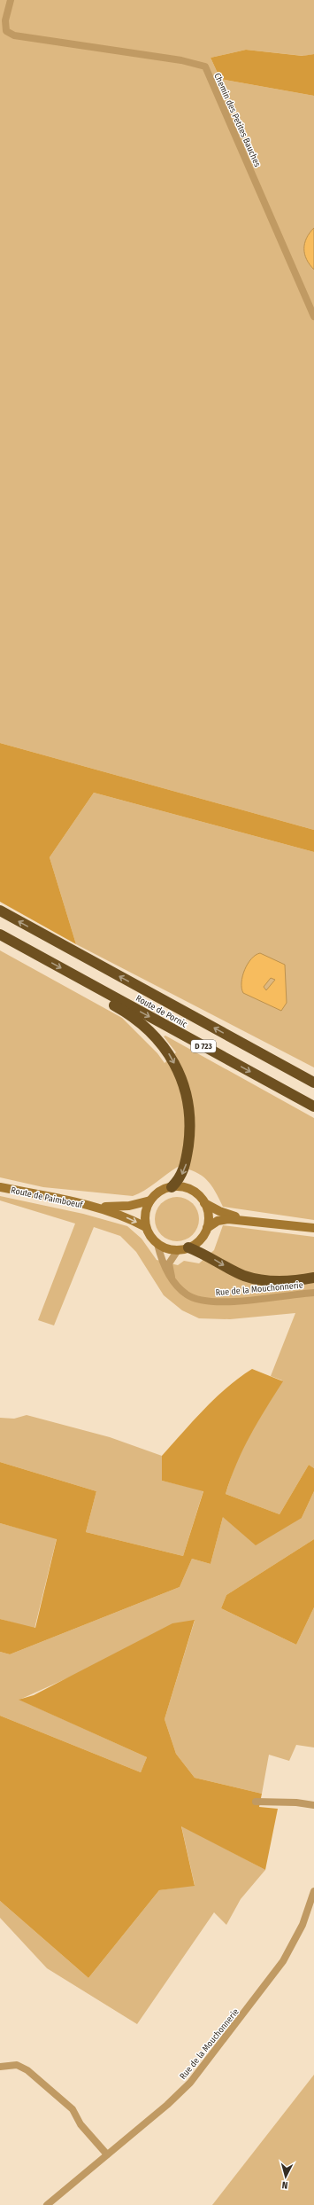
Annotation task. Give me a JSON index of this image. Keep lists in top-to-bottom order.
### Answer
{
  "streets": {
    "highway": ["Route de Pornic", "D 723"],
    "street": ["Chemin des Petites Bauches", "Route de Paimboeuf", "Rue de la Mouchonnerie"]
  },
  "crossings": [
    ["Route de Paimboeuf", "Rue de la Mouchonnerie"]
  ],
  "north": "bottom"
}
